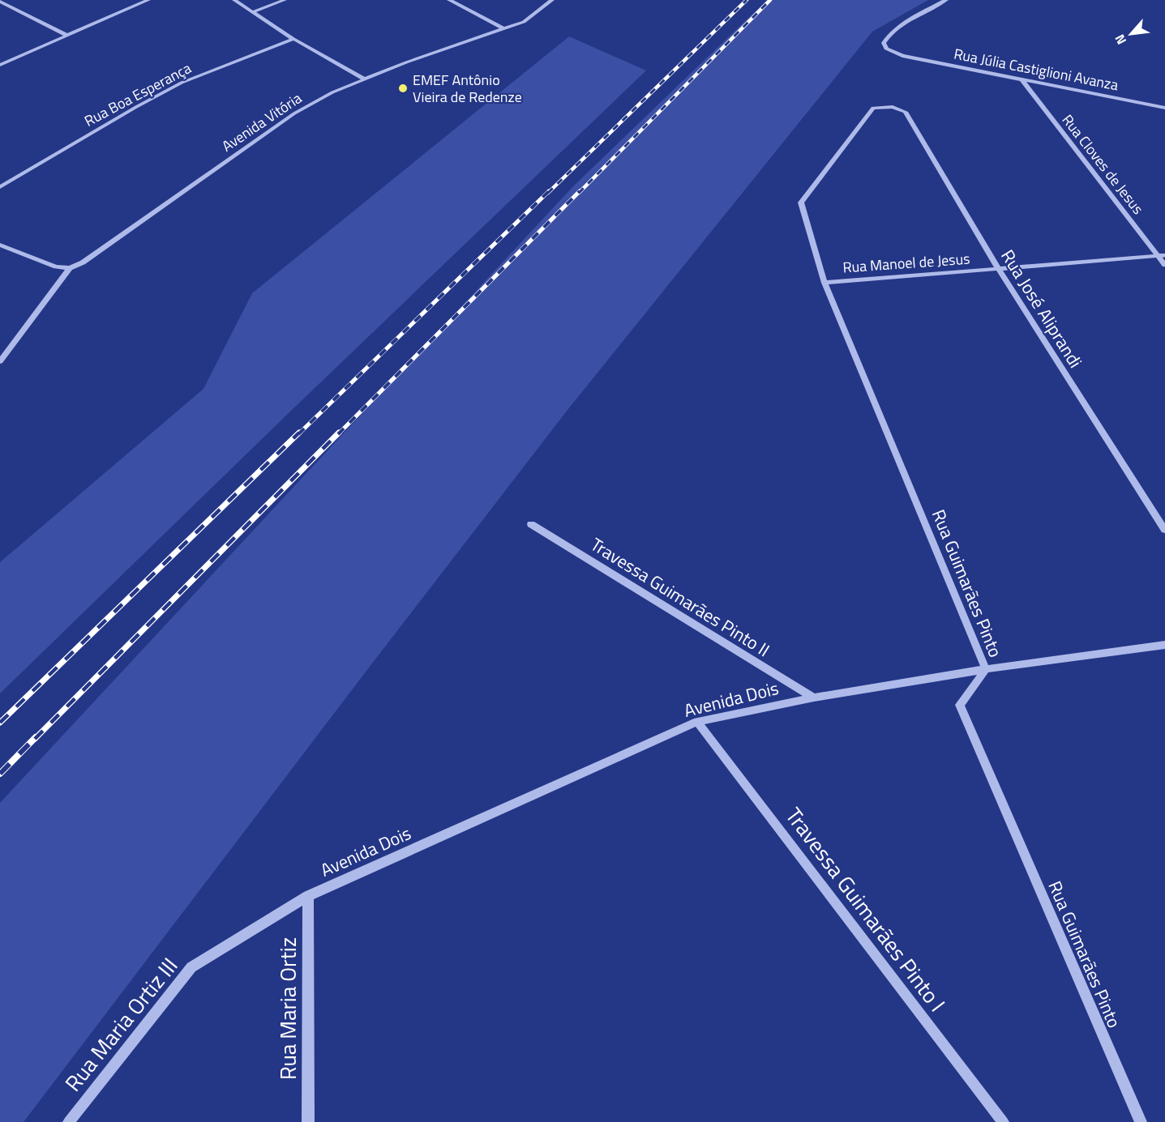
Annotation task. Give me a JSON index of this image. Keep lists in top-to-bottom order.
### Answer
{
  "streets": {
    "street": [
      "Rua Júlia Castiglioni Avanza",
      "Rua Boa Esperança",
      "Avenida Vitória",
      "Rua Cloves de Jesus",
      "Rua Manoel de Jesus",
      "Rua José Aliprandi",
      "Rua Guimarães Pinto",
      "Travessa Guimarães Pinto II",
      "Avenida Dois",
      "Travessa Guimarães Pinto I",
      "Rua Maria Ortiz",
      "Rua Maria Ortiz III"
    ]
  },
  "crossings": [
    ["Rua Júlia Castiglioni Avanza", "Rua Cloves de Jesus"],
    ["Rua Cloves de Jesus", "Rua Manoel de Jesus"],
    ["Rua Manoel de Jesus", "Rua José Aliprandi"],
    ["Rua Manoel de Jesus", "Rua Guimarães Pinto"],
    ["Rua José Aliprandi", "Rua Guimarães Pinto"],
    ["Rua Guimarães Pinto", "Avenida Dois"],
    ["Travessa Guimarães Pinto II", "Avenida Dois"],
    ["Avenida Dois", "Travessa Guimarães Pinto I"],
    ["Avenida Dois", "Rua Maria Ortiz"],
    ["Avenida Dois", "Rua Maria Ortiz III"],
    ["Rua Maria Ortiz", "Rua Maria Ortiz III"]
  ],
  "places": ["EMEF Antônio Vieira de Redenze"],
  "north": "bottom left"
}
